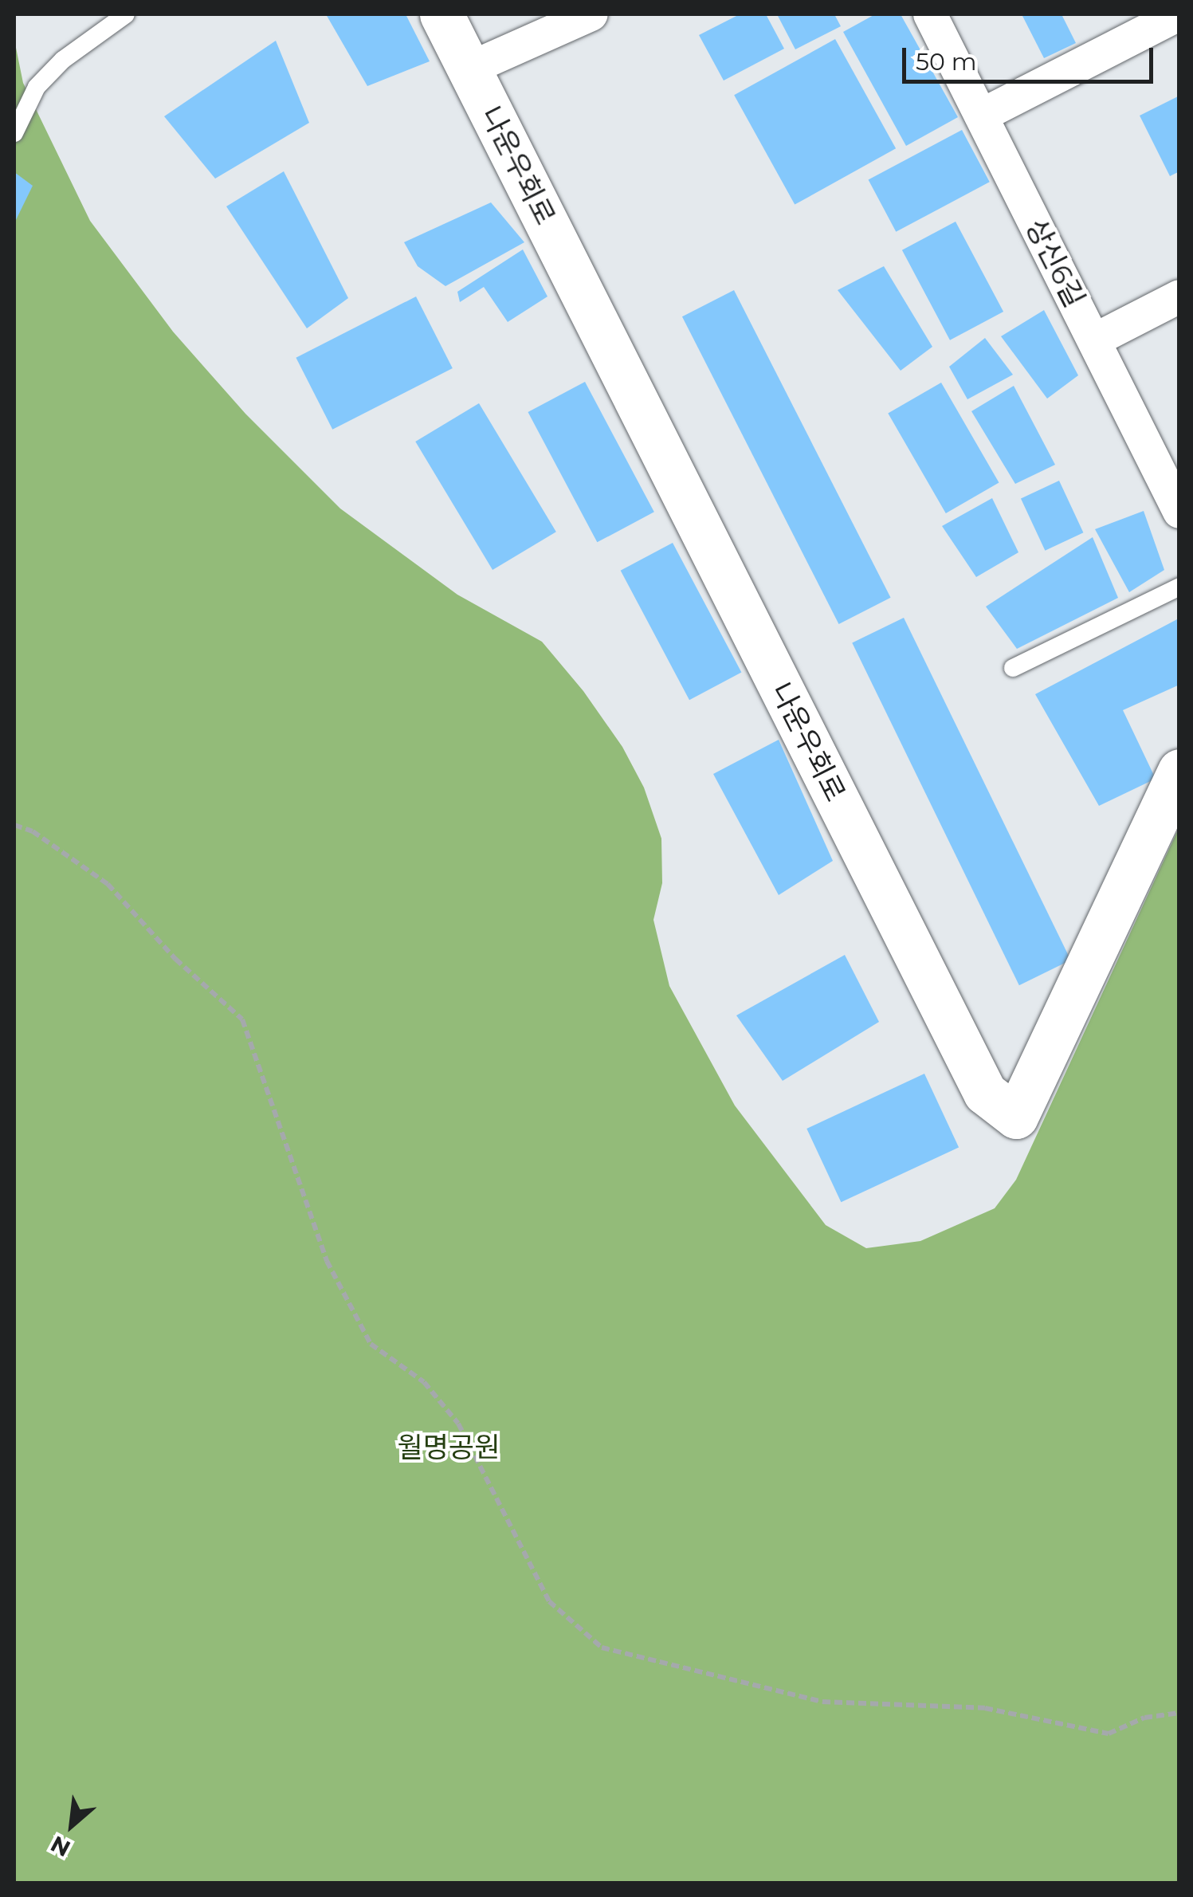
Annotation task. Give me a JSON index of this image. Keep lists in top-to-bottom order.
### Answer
{
  "streets": {
    "street": ["나운우회로", "상신6길"]
  },
  "parks": ["월명공원"],
  "scale_bar": "50 m",
  "north": "bottom left"
}
